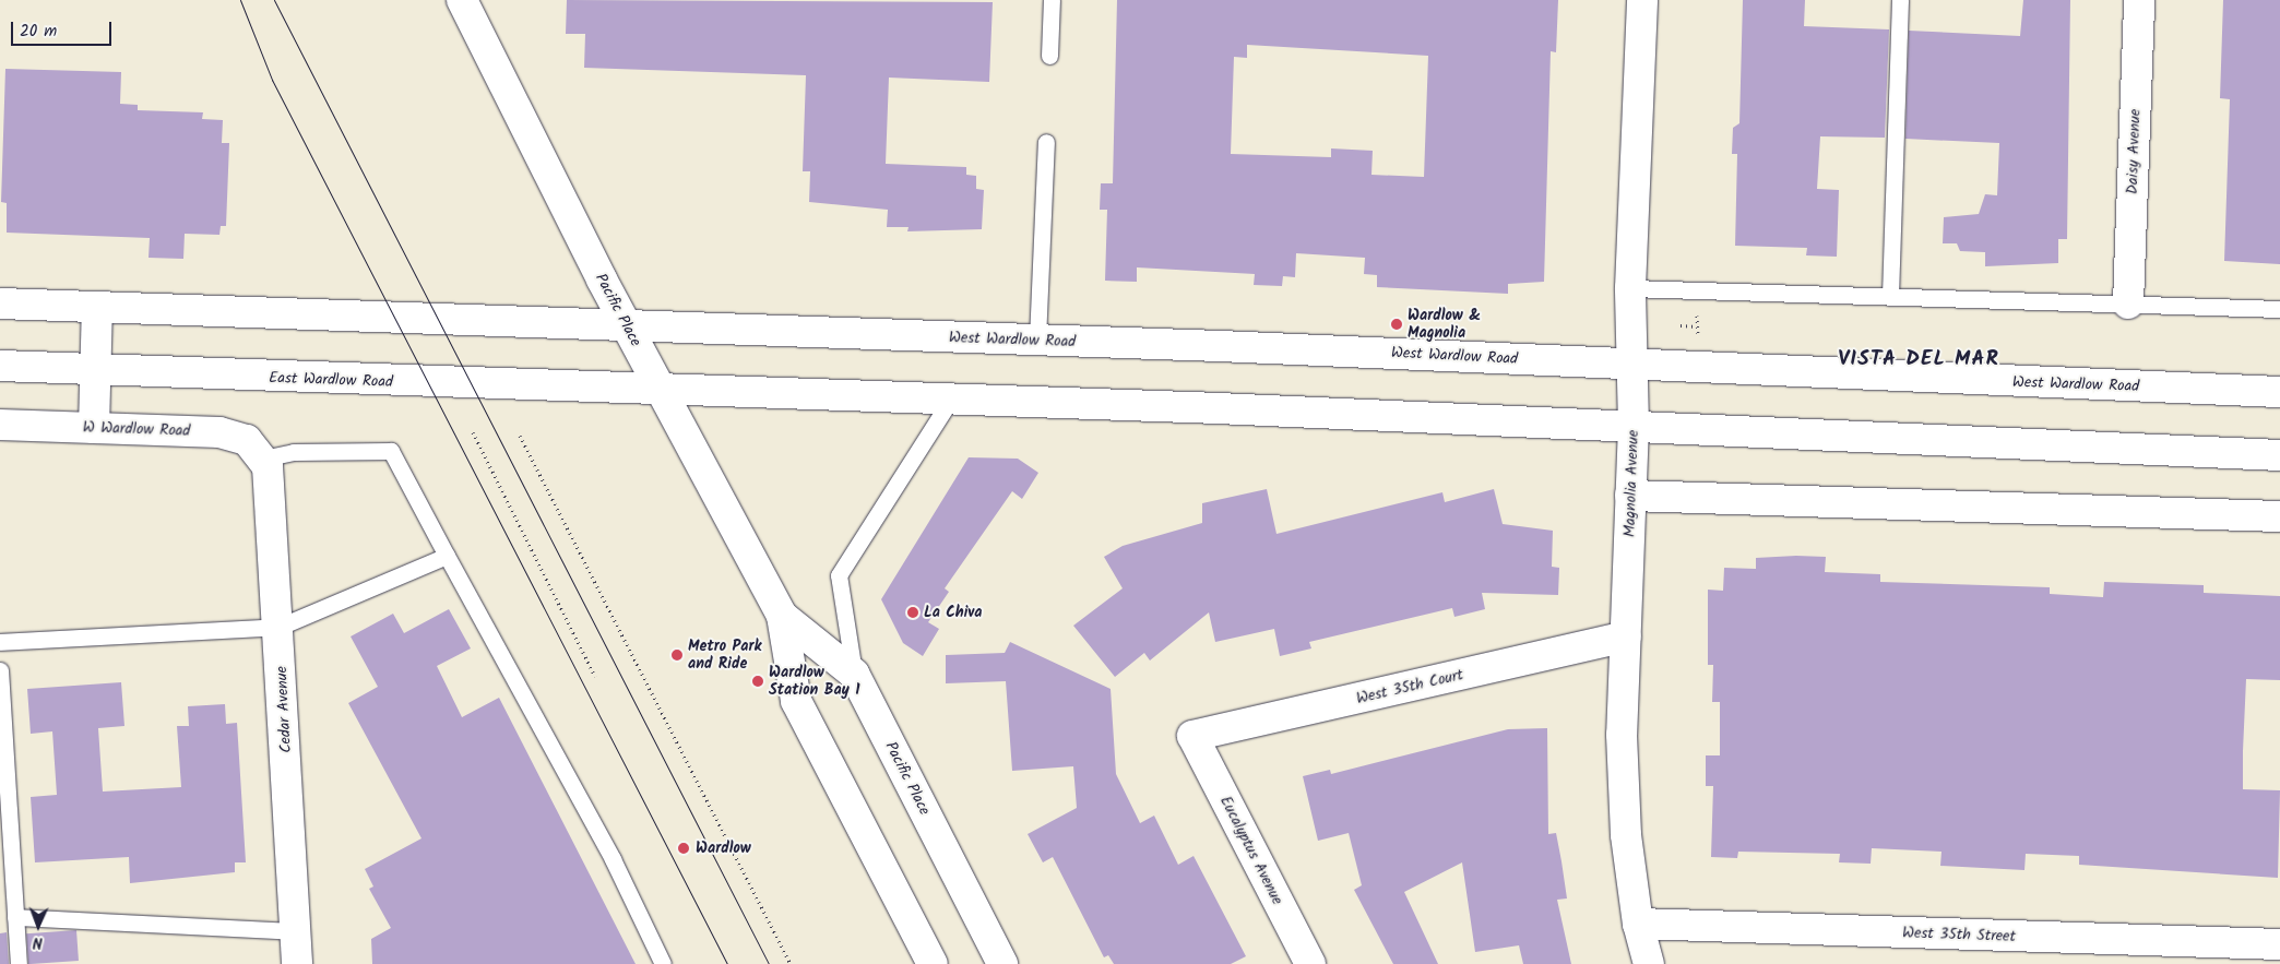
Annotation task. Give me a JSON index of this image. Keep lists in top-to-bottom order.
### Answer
{
  "streets": {
    "main road": [
      "Daisy Avenue",
      "Pacific Place",
      "West Wardlow Road",
      "East Wardlow Road",
      "W Wardlow Road",
      "Magnolia Avenue",
      "West 35th Court",
      "Cedar Avenue",
      "Eucalyptus Avenue",
      "West 35th Street"
    ]
  },
  "crossings": [
    ["Pacific Place", "West Wardlow Road"],
    ["Pacific Place", "East Wardlow Road"],
    ["West Wardlow Road", "Magnolia Avenue"],
    ["W Wardlow Road", "Cedar Avenue"],
    ["Magnolia Avenue", "West 35th Court"],
    ["Magnolia Avenue", "West 35th Street"],
    ["West 35th Court", "Eucalyptus Avenue"]
  ],
  "districts": ["VISTA DEL MAR"],
  "places": [
    "Wardlow & Magnolia",
    "La Chiva",
    "Metro Park and Ride",
    "Wardlow Station Bay 1",
    "Wardlow"
  ],
  "scale_bar": "20 m",
  "north": "bottom"
}
